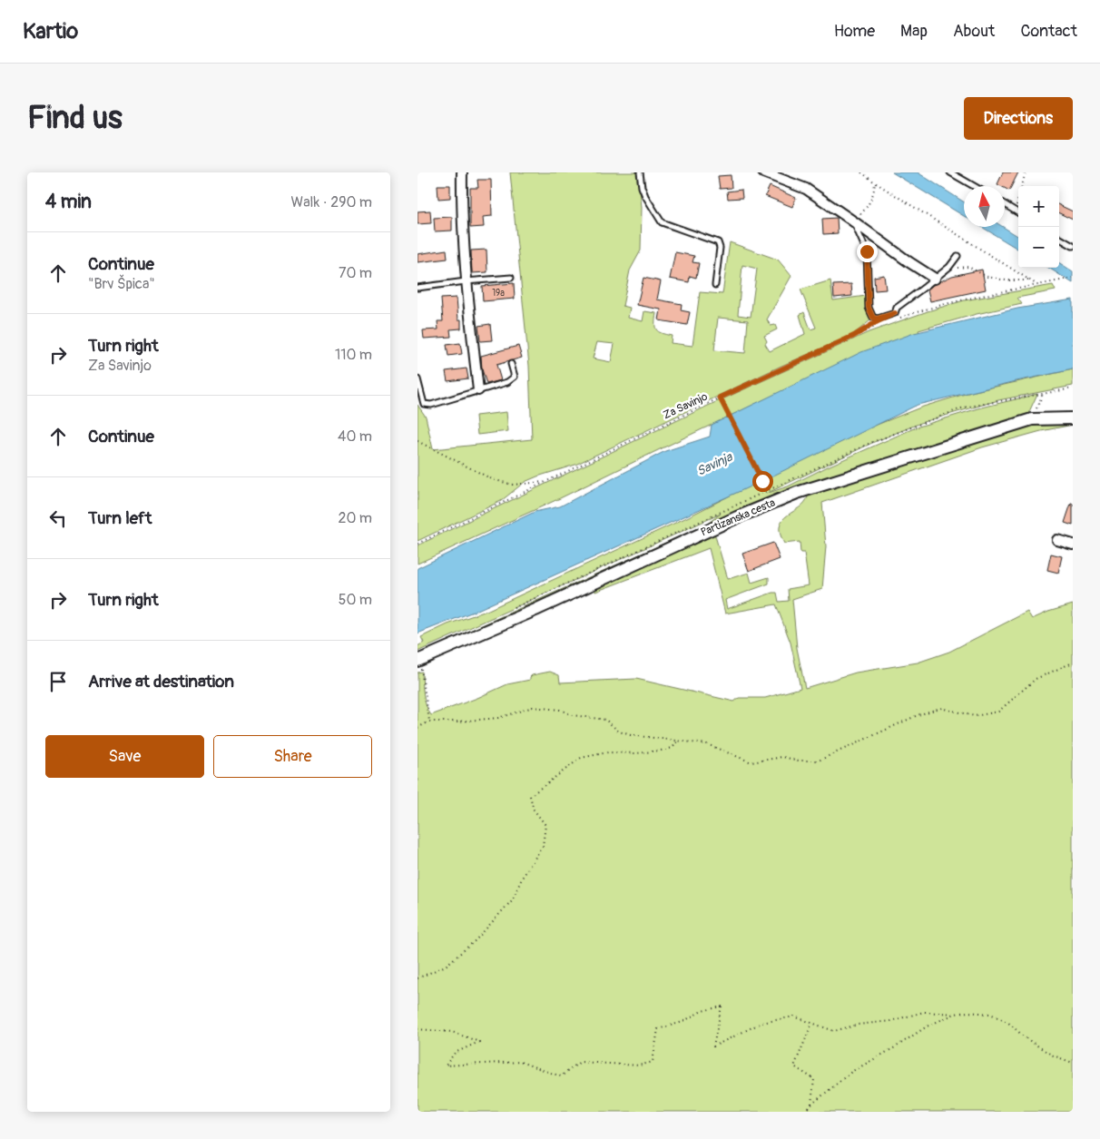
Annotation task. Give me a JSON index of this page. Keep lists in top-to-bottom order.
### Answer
{
  "streets": {
    "street": ["Partizanska cesta"],
    "path": ["Za Savinjo"]
  },
  "water": ["Savinja"],
  "house_numbers": ["19a"],
  "north": "top",
  "page": {
    "header": "Kartio",
    "nav": [
      "Home",
      "Map",
      "About",
      "Contact"
    ],
    "buttons": [
      "Directions",
      ["Save", "Share"]
    ],
    "title": "Find us",
    "heading": ["4 min", "Walk · 290 m"],
    "map_buttons": ["+", "−"],
    "list": [
      ["Continue", "\"Brv Špica\"", "70 m"],
      ["Turn right", "Za Savinjo", "110 m"],
      ["Continue", "40 m"],
      ["Turn left", "20 m"],
      ["Turn right", "50 m"],
      "Arrive at destination"
    ]
  }
}
